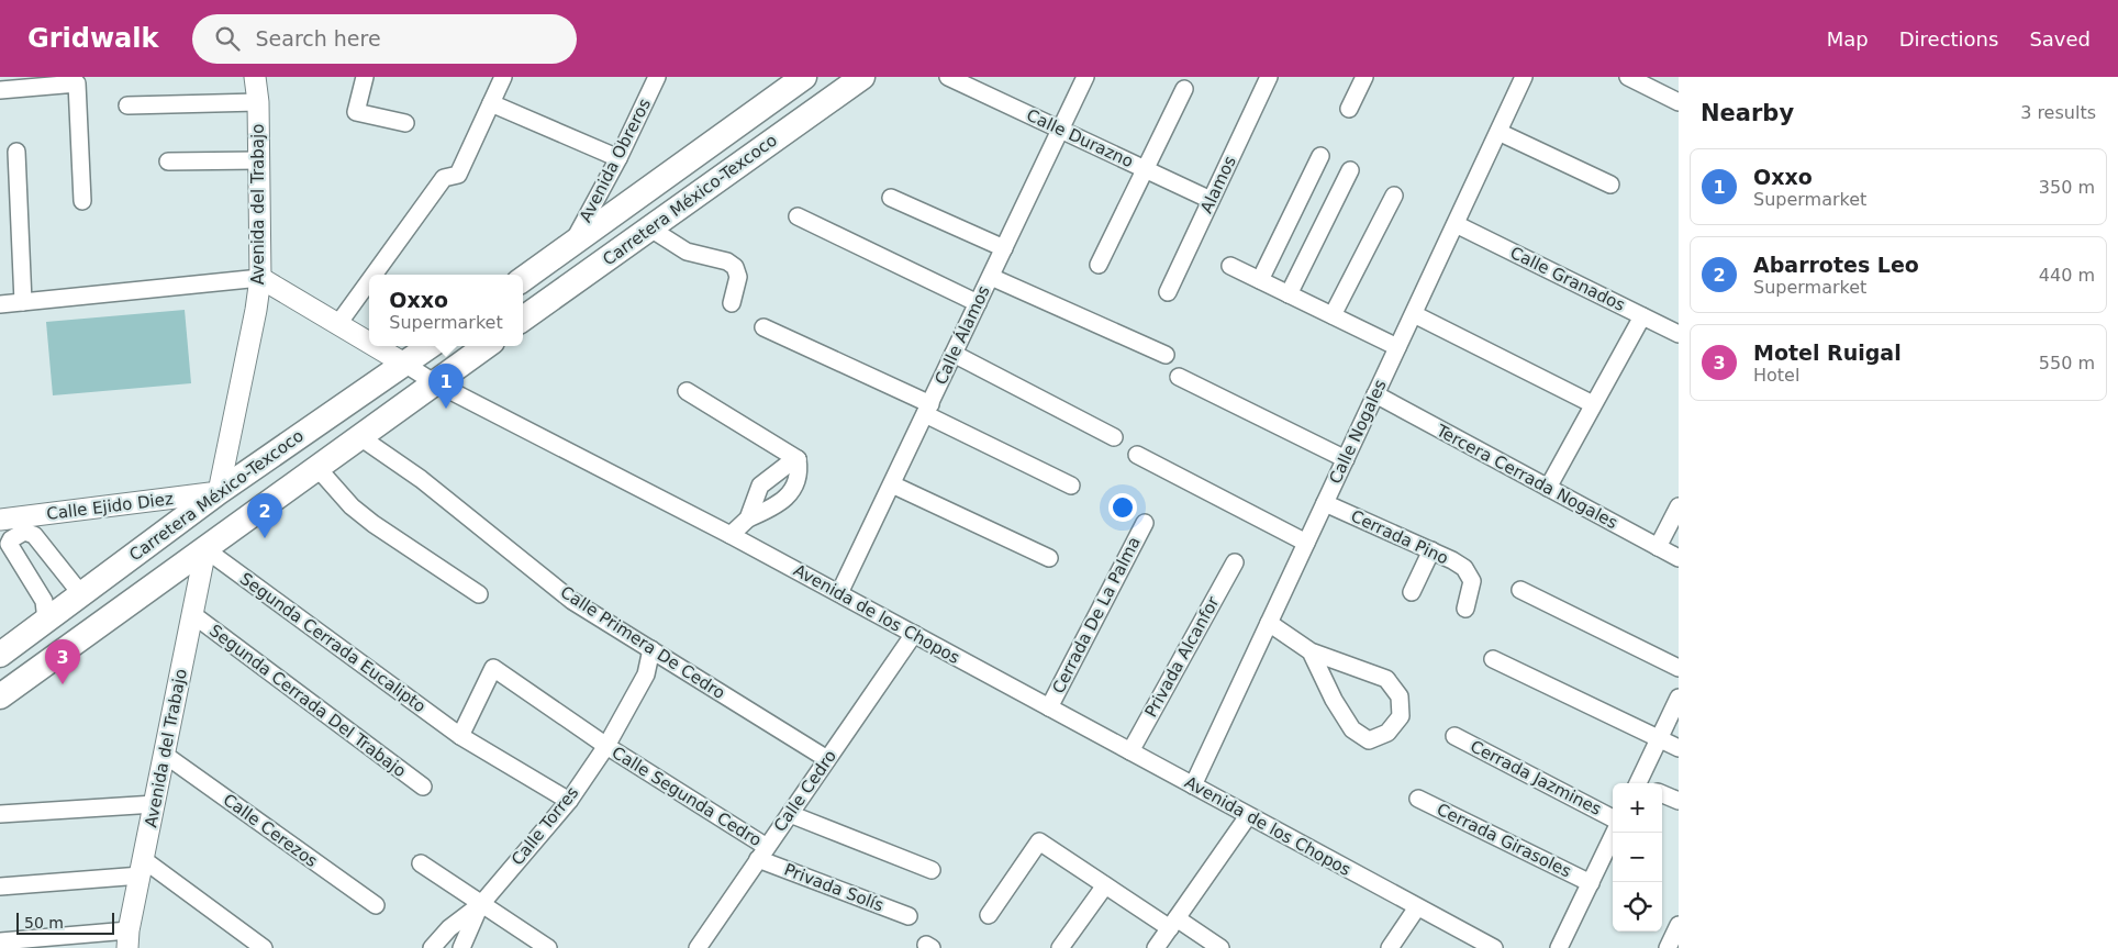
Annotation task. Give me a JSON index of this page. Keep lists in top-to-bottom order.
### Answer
{
  "streets": {
    "highway": ["Carretera México-Texcoco"],
    "main road": ["Avenida del Trabajo", "Calle Ejido Diez", "Avenida de los Chopos"],
    "street": [
      "Calle Durazno",
      "Avenida Obreros",
      "Alamos",
      "Calle Granados",
      "Calle Álamos",
      "Calle Nogales",
      "Tercera Cerrada Nogales",
      "Cerrada Pino",
      "Cerrada De La Palma",
      "Segunda Cerrada Eucalipto",
      "Calle Primera De Cedro",
      "Privada Alcanfor",
      "Segunda Cerrada Del Trabajo",
      "Cerrada Jazmines",
      "Calle Cedro",
      "Calle Segunda Cedro",
      "Calle Torres",
      "Calle Cerezos",
      "Cerrada Girasoles",
      "Privada Solís"
    ]
  },
  "crossings": [
    ["Calle Durazno", "Alamos"],
    ["Calle Durazno", "Calle Álamos"],
    ["Avenida Obreros", "Carretera México-Texcoco"],
    ["Carretera México-Texcoco", "Avenida del Trabajo"],
    ["Carretera México-Texcoco", "Calle Ejido Diez"],
    ["Carretera México-Texcoco", "Avenida de los Chopos"],
    ["Avenida del Trabajo", "Calle Ejido Diez"],
    ["Avenida del Trabajo", "Avenida de los Chopos"],
    ["Avenida del Trabajo", "Segunda Cerrada Eucalipto"],
    ["Avenida del Trabajo", "Segunda Cerrada Del Trabajo"],
    ["Avenida del Trabajo", "Calle Cerezos"],
    ["Calle Granados", "Calle Nogales"],
    ["Calle Álamos", "Avenida de los Chopos"],
    ["Calle Nogales", "Tercera Cerrada Nogales"],
    ["Calle Nogales", "Cerrada Pino"],
    ["Calle Nogales", "Avenida de los Chopos"],
    ["Avenida de los Chopos", "Cerrada De La Palma"],
    ["Avenida de los Chopos", "Privada Alcanfor"],
    ["Avenida de los Chopos", "Calle Cedro"],
    ["Segunda Cerrada Eucalipto", "Calle Torres"],
    ["Calle Primera De Cedro", "Calle Cedro"],
    ["Calle Primera De Cedro", "Calle Torres"],
    ["Calle Cedro", "Calle Segunda Cedro"],
    ["Calle Cedro", "Privada Solís"],
    ["Calle Segunda Cedro", "Calle Torres"],
    ["Calle Segunda Cedro", "Privada Solís"]
  ],
  "scale_bar": "50 m",
  "page": {
    "header": "Gridwalk",
    "search": "Search here",
    "nav": ["Map", "Directions", "Saved"],
    "heading": ["Nearby", "3 results"],
    "list": [
      {
        "mark": "1",
        "name": "Oxxo",
        "note": "Supermarket",
        "value": "350 m"
      },
      {
        "mark": "2",
        "name": "Abarrotes Leo",
        "note": "Supermarket",
        "value": "440 m"
      },
      {
        "mark": "3",
        "name": "Motel Ruigal",
        "note": "Hotel",
        "value": "550 m"
      }
    ],
    "popup": ["Oxxo", "Supermarket"],
    "pins": ["1", "2", "3"],
    "map_buttons": ["+", "−"],
    "scale": "50 m"
  }
}
